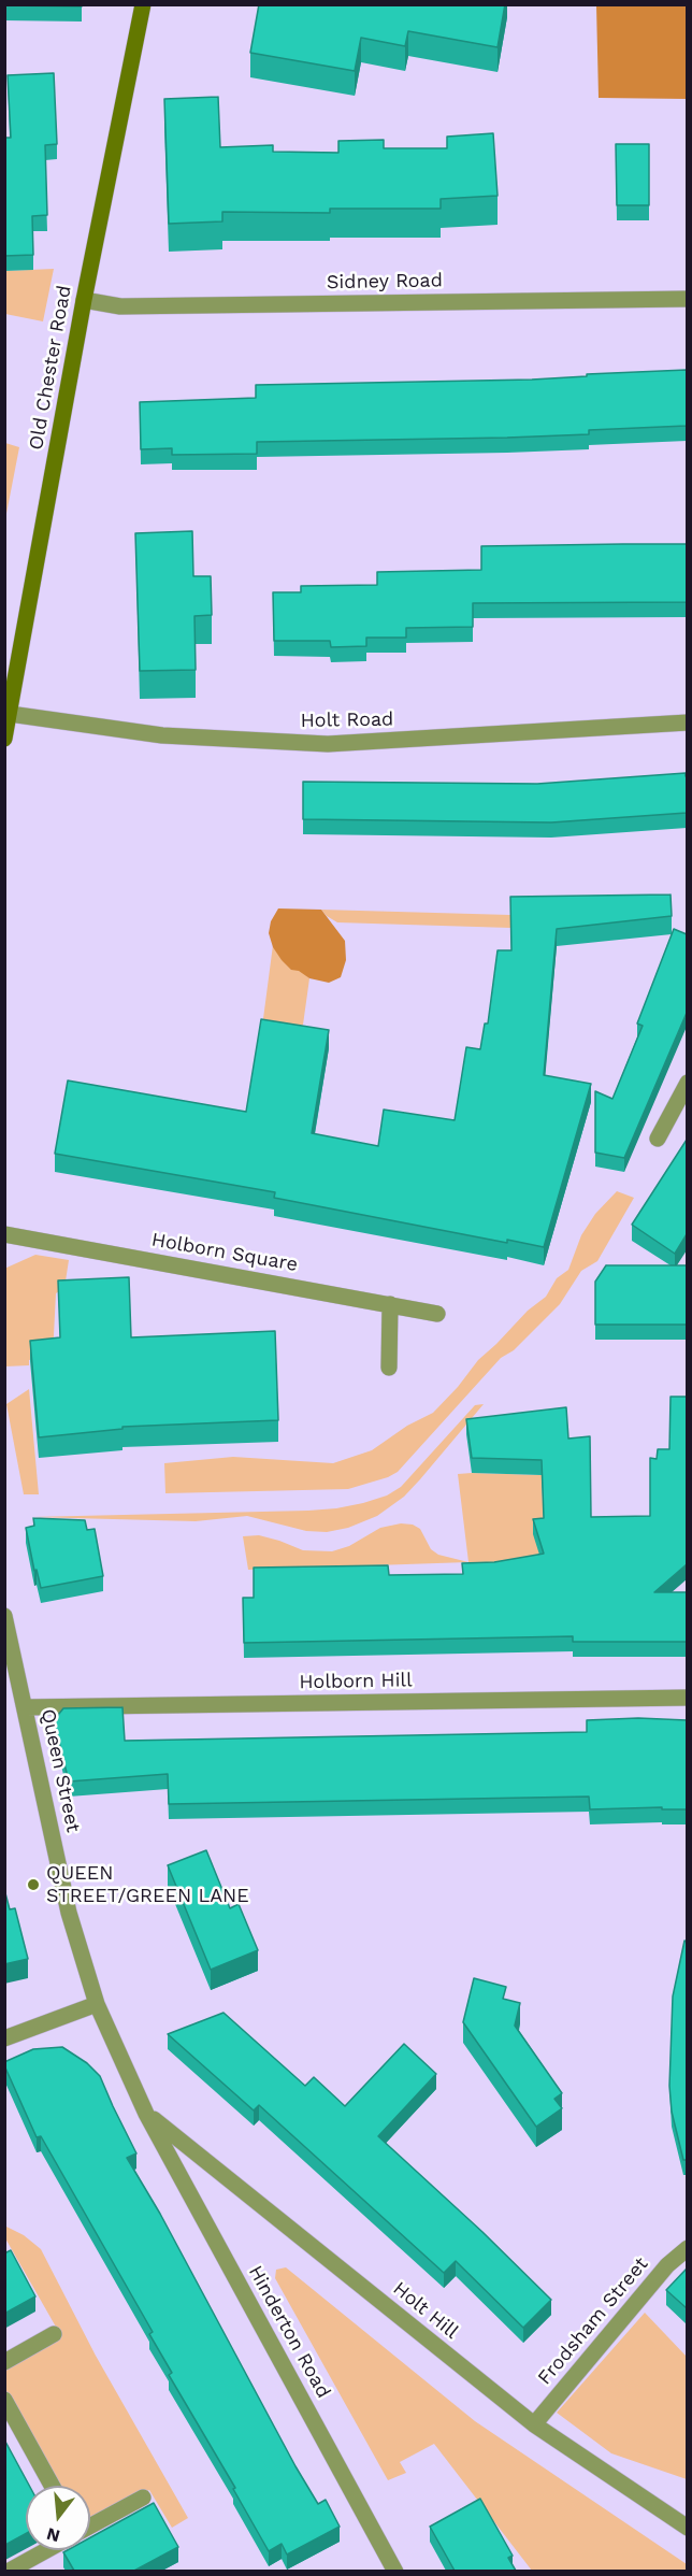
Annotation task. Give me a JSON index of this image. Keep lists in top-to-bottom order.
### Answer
{
  "streets": {
    "main road": ["Old Chester Road"],
    "street": [
      "Sidney Road",
      "Holt Road",
      "Holborn Square",
      "Holborn Hill",
      "Queen Street",
      "Holt Hill",
      "Frodsham Street",
      "Hinderton Road"
    ]
  },
  "crossings": [
    ["Sidney Road", "Old Chester Road"],
    ["Old Chester Road", "Holt Road"],
    ["Holborn Hill", "Queen Street"],
    ["Queen Street", "Holt Hill"],
    ["Queen Street", "Hinderton Road"],
    ["Holt Hill", "Frodsham Street"],
    ["Holt Hill", "Hinderton Road"]
  ],
  "places": ["QUEEN STREET/GREEN LANE"],
  "north": "bottom"
}
